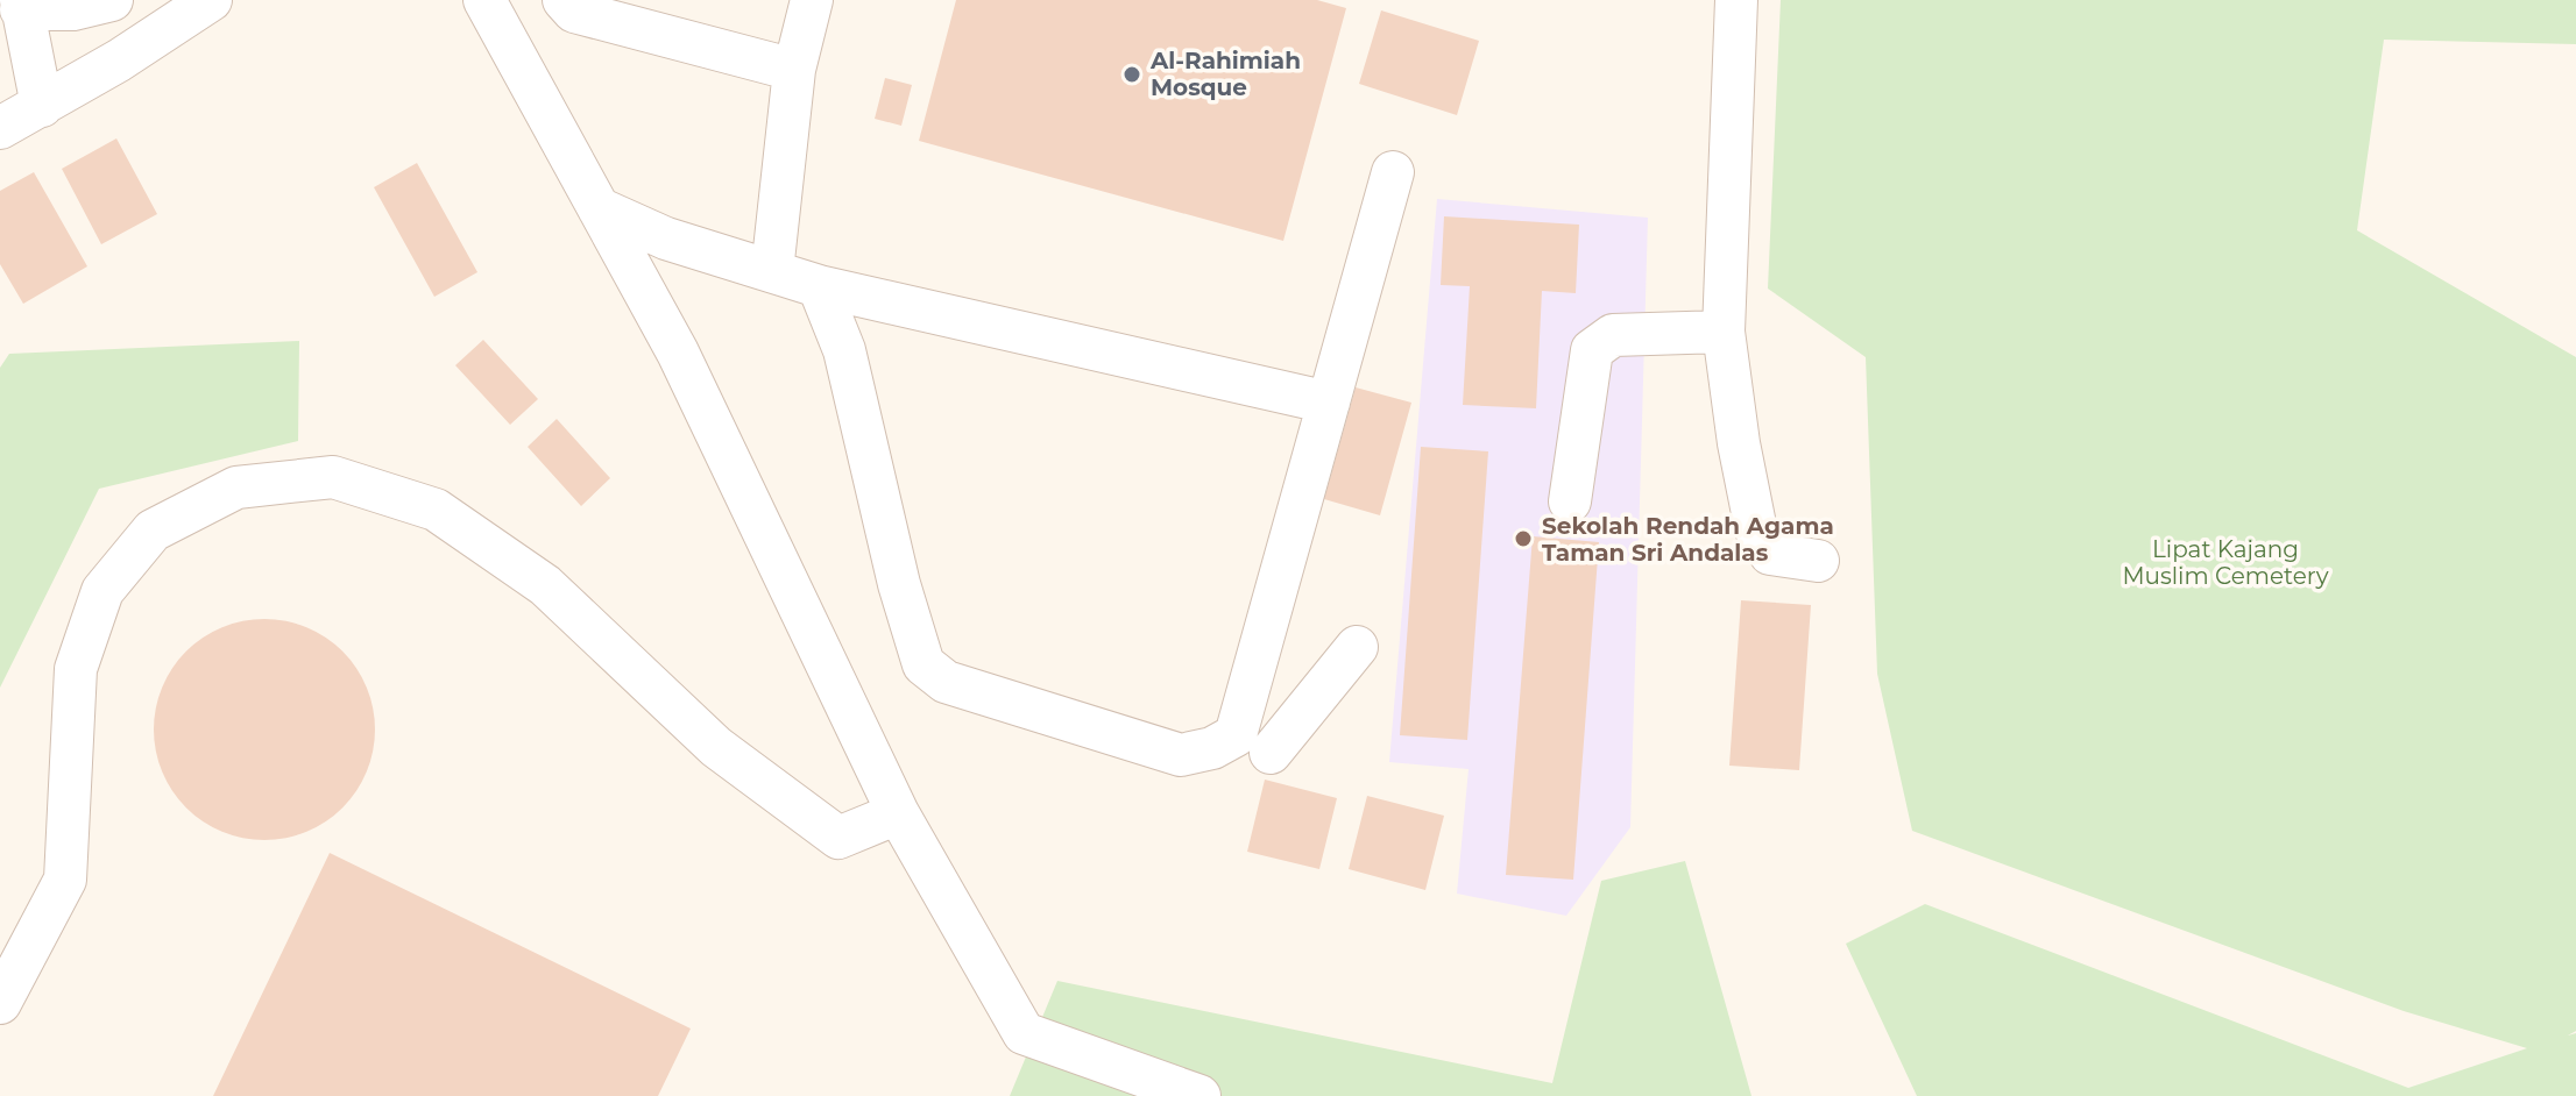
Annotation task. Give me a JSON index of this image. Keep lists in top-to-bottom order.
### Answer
{
  "parks": ["Lipat Kajang Muslim Cemetery"],
  "places": ["Al-Rahimiah Mosque", "Sekolah Rendah Agama Taman Sri Andalas"]
}
